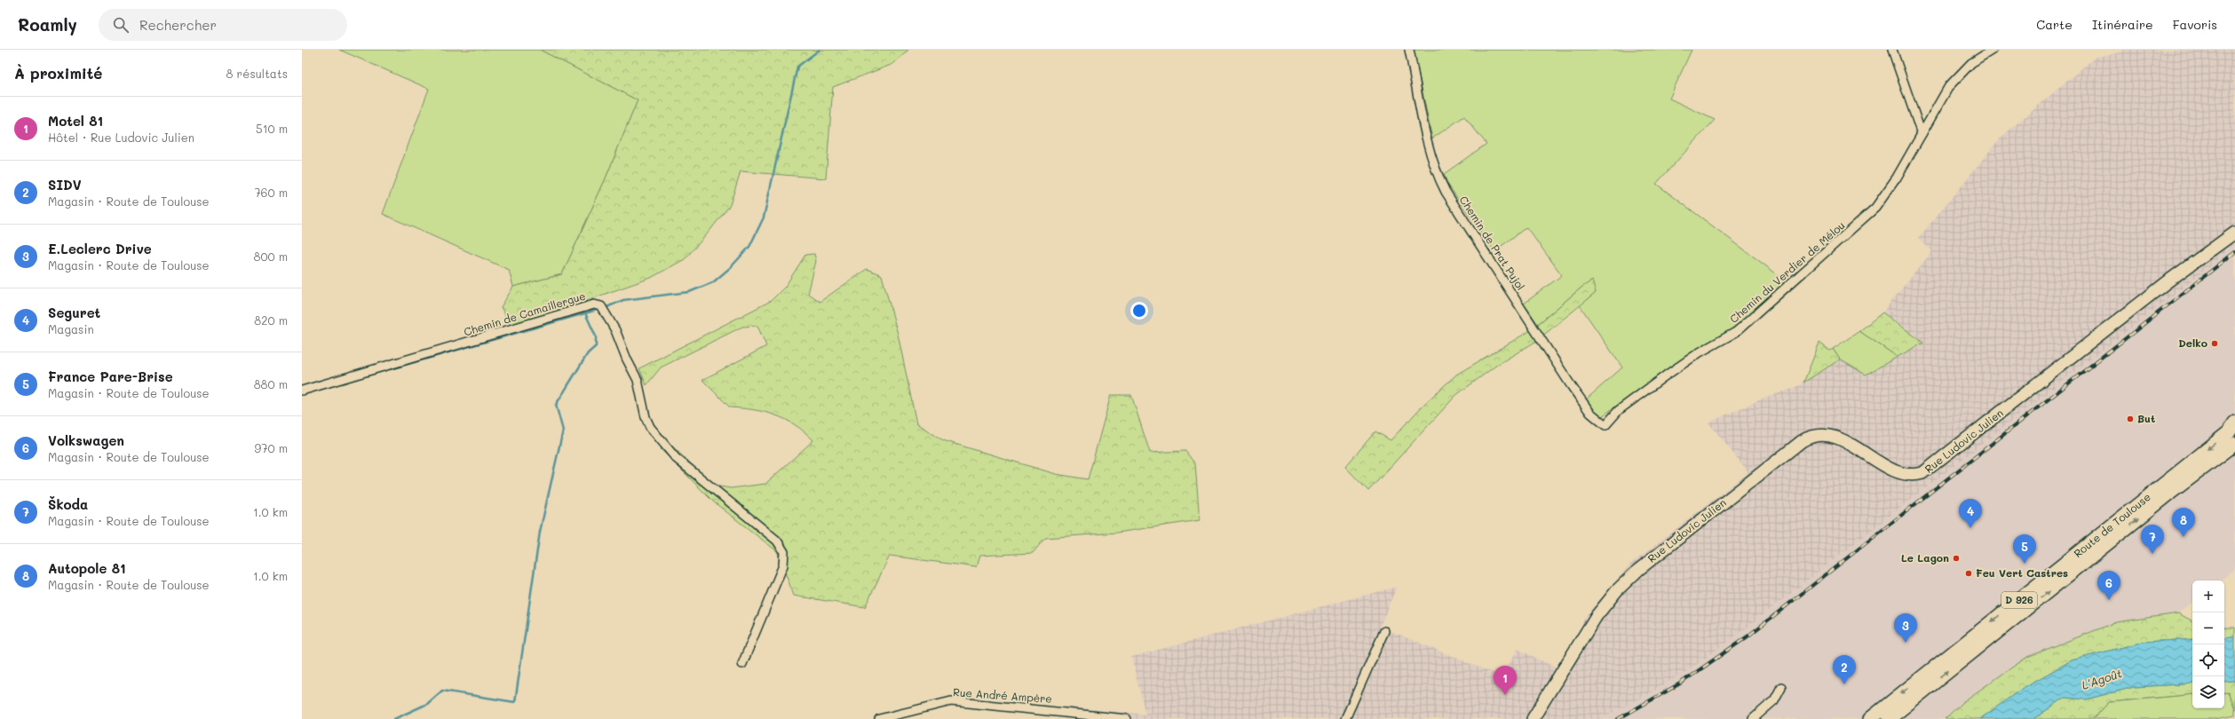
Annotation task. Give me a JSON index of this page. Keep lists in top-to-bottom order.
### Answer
{
  "streets": {
    "main road": ["Rue Ludovic Julien", "Route de Toulouse", "D 926"],
    "street": [
      "Chemin de Prat Pujol",
      "Chemin du Verdier de Mélou",
      "Chemin de Camaillergue",
      "Rue André Ampère"
    ]
  },
  "crossings": [
    ["Chemin de Prat Pujol", "Chemin du Verdier de Mélou"]
  ],
  "water": ["L'Agoût"],
  "places": [
    "Delko",
    "But",
    "Le Lagon",
    "Feu Vert Castres"
  ],
  "page": {
    "header": "Roamly",
    "search": "Rechercher",
    "nav": ["Carte", "Itinéraire", "Favoris"],
    "heading": ["À proximité", "8 résultats"],
    "list": [
      {
        "mark": "1",
        "name": "Motel 81",
        "note": "Hôtel · Rue Ludovic Julien",
        "value": "510 m"
      },
      {
        "mark": "2",
        "name": "SIDV",
        "note": "Magasin · Route de Toulouse",
        "value": "760 m"
      },
      {
        "mark": "3",
        "name": "E.Leclerc Drive",
        "note": "Magasin · Route de Toulouse",
        "value": "800 m"
      },
      {
        "mark": "4",
        "name": "Seguret",
        "note": "Magasin",
        "value": "820 m"
      },
      {
        "mark": "5",
        "name": "France Pare-Brise",
        "note": "Magasin · Route de Toulouse",
        "value": "880 m"
      },
      {
        "mark": "6",
        "name": "Volkswagen",
        "note": "Magasin · Route de Toulouse",
        "value": "970 m"
      },
      {
        "mark": "7",
        "name": "Škoda",
        "note": "Magasin · Route de Toulouse",
        "value": "1.0 km"
      },
      {
        "mark": "8",
        "name": "Autopole 81",
        "note": "Magasin · Route de Toulouse",
        "value": "1.0 km"
      }
    ],
    "pins": [
      "4",
      "8",
      "7",
      "5",
      "6",
      "3",
      "2",
      "1"
    ],
    "map_buttons": ["+", "−"]
  }
}
